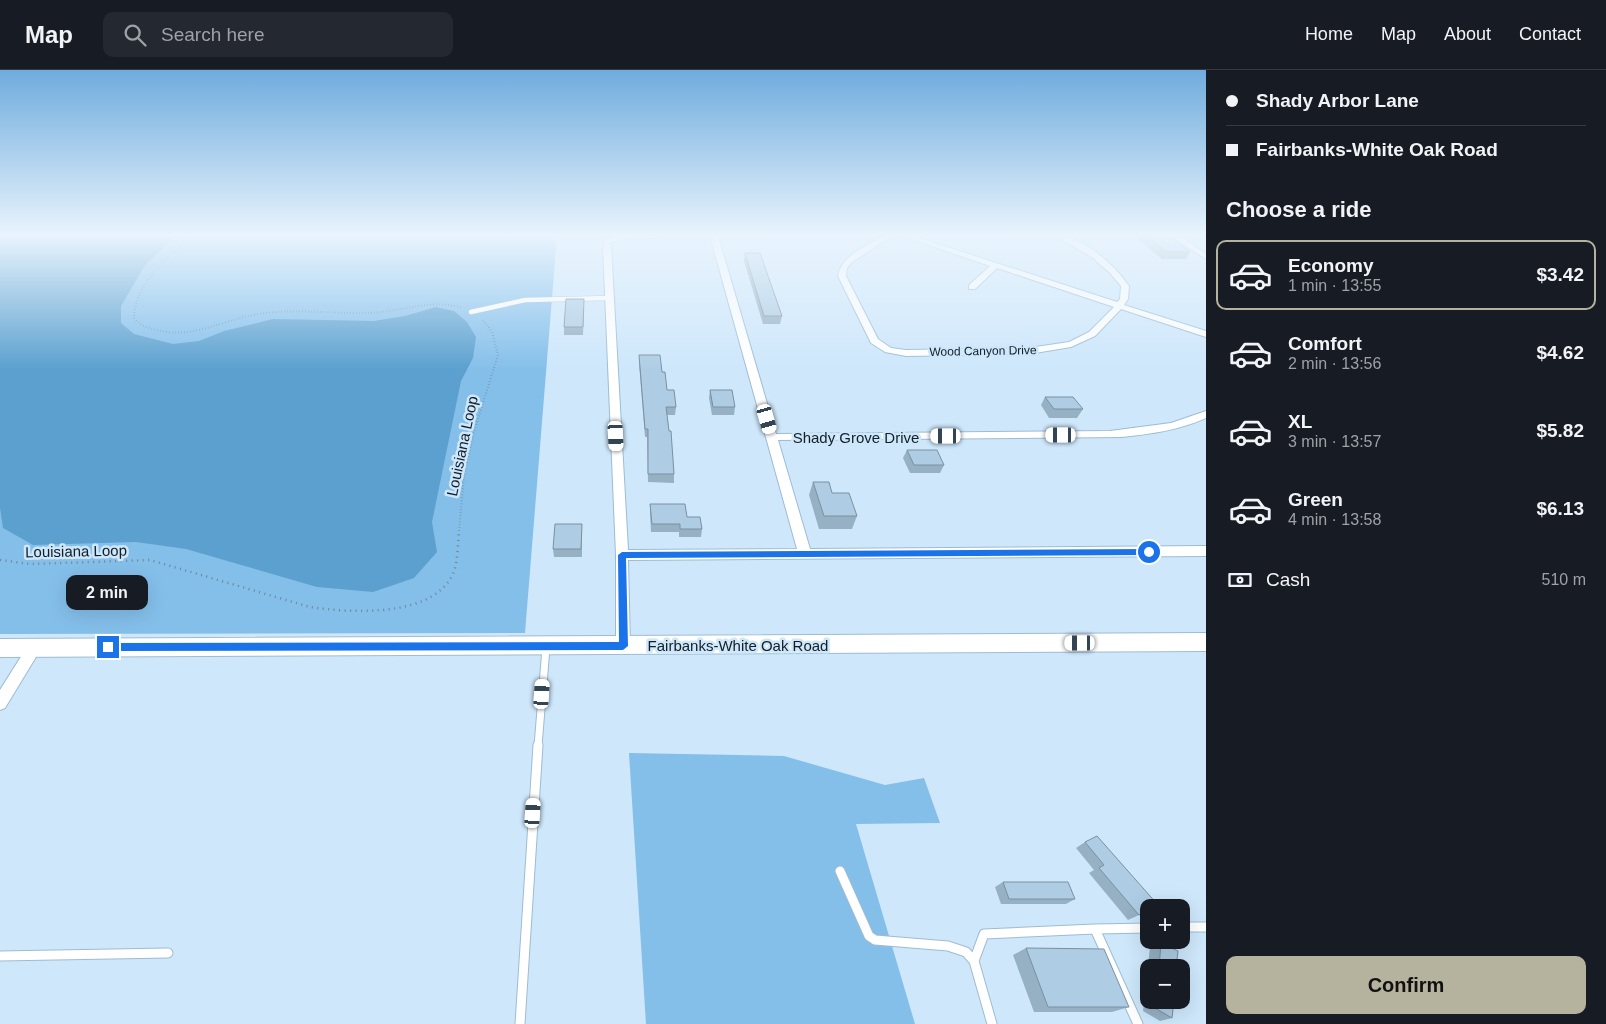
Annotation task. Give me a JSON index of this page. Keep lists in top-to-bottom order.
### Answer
{
  "streets": {
    "street": ["Wood Canyon Drive", "Shady Grove Drive", "Fairbanks-White Oak Road"],
    "path": ["Louisiana Loop"]
  },
  "page": {
    "header": "Map",
    "search": "Search here",
    "nav": [
      "Home",
      "Map",
      "About",
      "Contact"
    ],
    "banner": ["Shady Arbor Lane", "Fairbanks-White Oak Road"],
    "heading": "Choose a ride",
    "list": [
      {
        "name": "Economy",
        "note": "1 min · 13:55",
        "value": "$3.42"
      },
      {
        "name": "Comfort",
        "note": "2 min · 13:56",
        "value": "$4.62"
      },
      {
        "name": "XL",
        "note": "3 min · 13:57",
        "value": "$5.82"
      },
      {
        "name": "Green",
        "note": "4 min · 13:58",
        "value": "$6.13"
      }
    ],
    "pay": ["Cash", "510 m"],
    "bubble": "2 min",
    "map_buttons": ["+", "−"],
    "buttons": "Confirm"
  }
}
